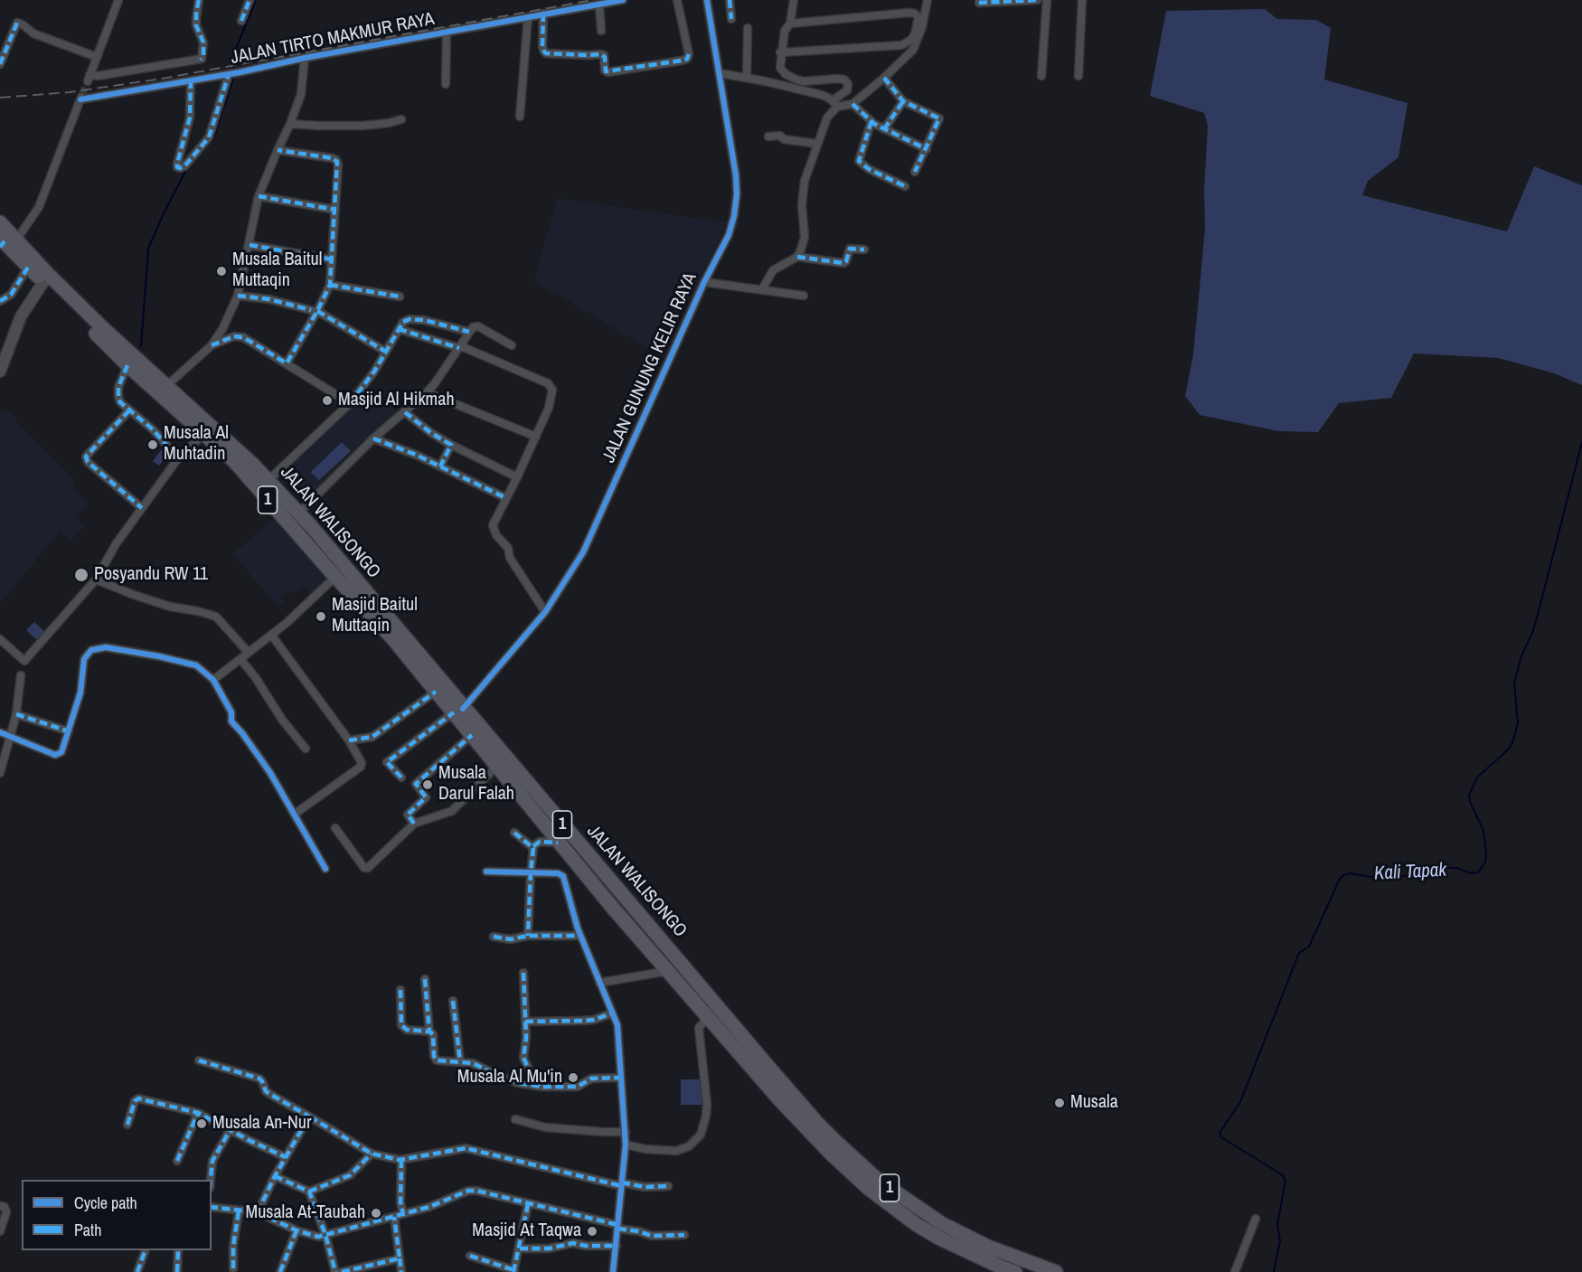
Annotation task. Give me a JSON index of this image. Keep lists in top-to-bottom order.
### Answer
{
  "streets": {
    "highway": ["1", "JALAN WALISONGO"],
    "street": ["JALAN TIRTO MAKMUR RAYA", "JALAN GUNUNG KELIR RAYA"]
  },
  "crossings": [
    ["JALAN TIRTO MAKMUR RAYA", "1"],
    ["JALAN GUNUNG KELIR RAYA", "JALAN WALISONGO"],
    ["1", "JALAN WALISONGO"]
  ],
  "water": ["Kali Tapak"],
  "places": [
    "Musala Baitul Muttaqin",
    "Masjid Al Hikmah",
    "Musala Al Muhtadin",
    "Posyandu RW 11",
    "Masjid Baitul Muttaqin",
    "Musala Darul Falah",
    "Musala Al Mu'in",
    "Musala",
    "Musala An-Nur",
    "Musala At-Taubah",
    "Masjid At Taqwa"
  ],
  "legend": ["Cycle path", "Path"]
}
